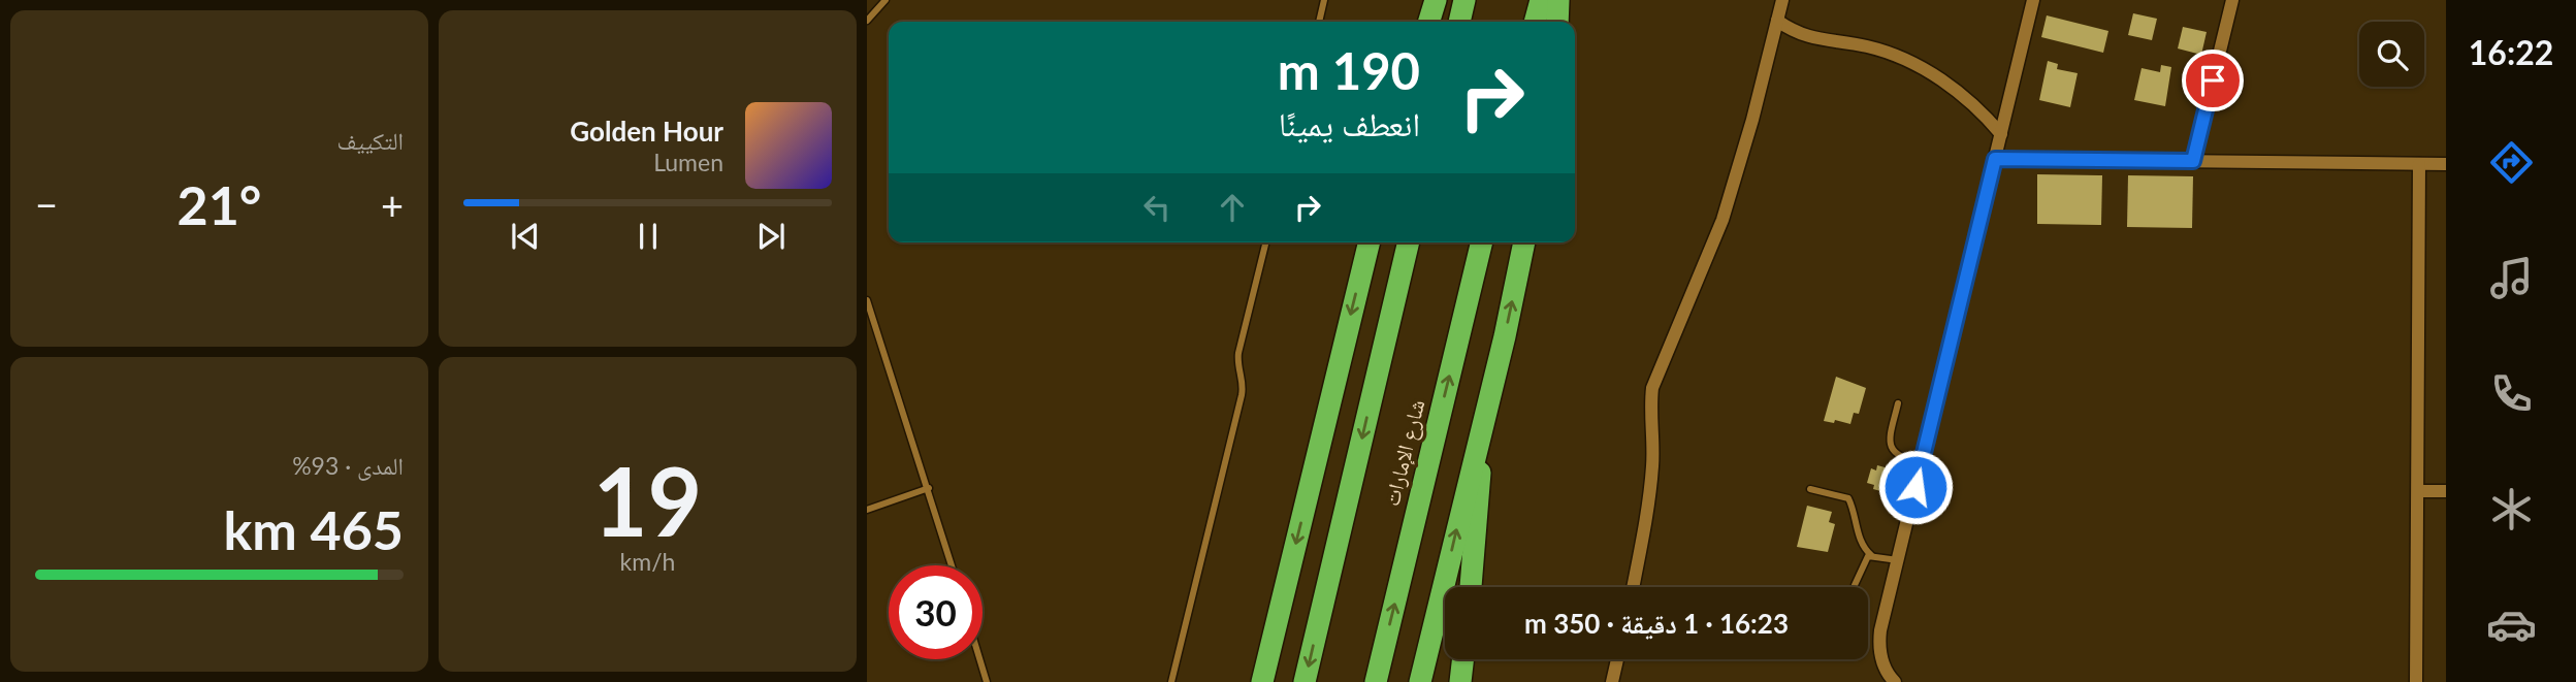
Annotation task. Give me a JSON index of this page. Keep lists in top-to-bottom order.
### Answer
{
  "streets": {
    "highway": ["شارع الإمارات"]
  },
  "page": {
    "tabs": "16:22",
    "tile": [
      "التكييف",
      ["19", "km/h"],
      ["المدى · 93%", "465 km"]
    ],
    "turn": ["190 m", "انعطف يمينًا"],
    "song": ["Golden Hour", "Lumen"],
    "heat": ["−", "21°", "+"],
    "limit": "30",
    "trip": "16:23 · 1 دقيقة · 350 m"
  }
}
